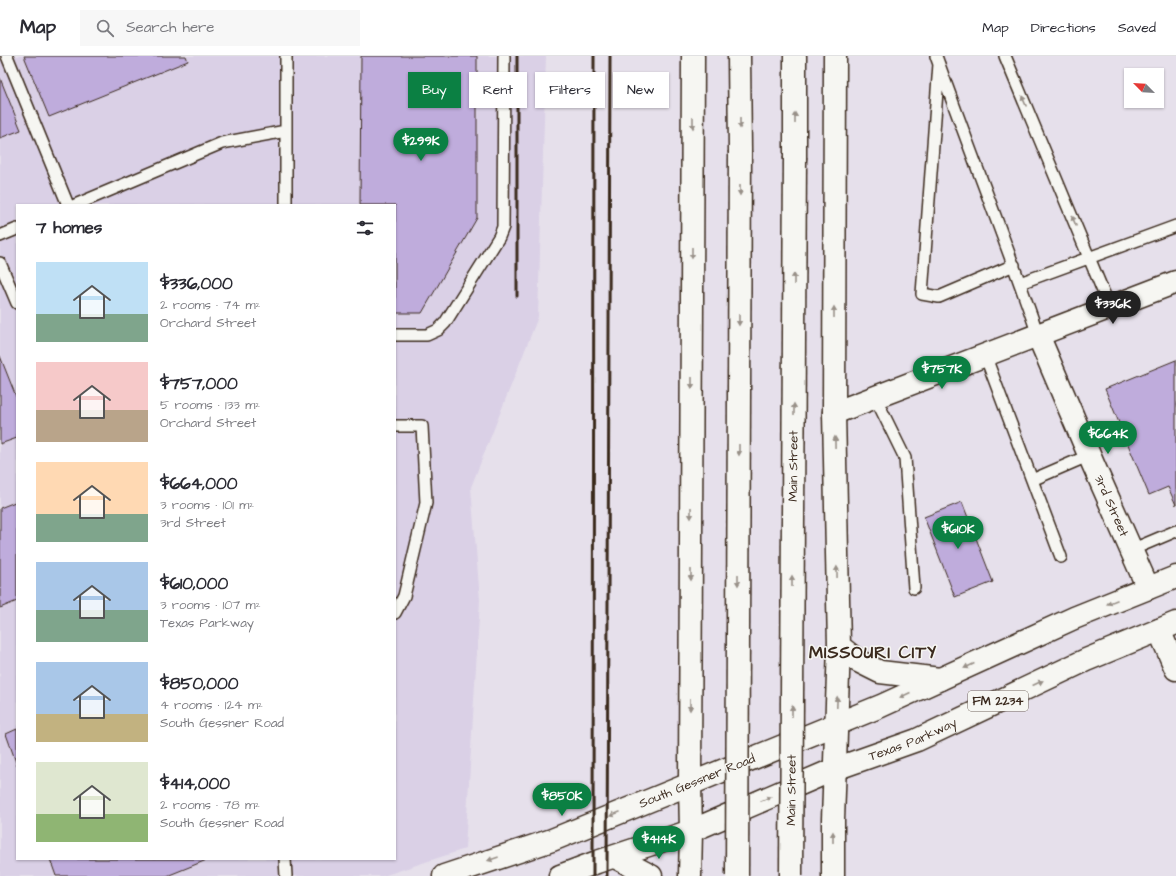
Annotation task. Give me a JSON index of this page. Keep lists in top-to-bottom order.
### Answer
{
  "streets": {
    "main road": [
      "Main Street",
      "3rd Street",
      "FM 2234",
      "Texas Parkway",
      "South Gessner Road"
    ]
  },
  "districts": ["MISSOURI CITY"],
  "north": "top left",
  "page": {
    "header": "Map",
    "search": "Search here",
    "nav": ["Map", "Directions", "Saved"],
    "chip": [
      "Buy",
      "Rent",
      "Filters",
      "New"
    ],
    "price": [
      "$299K",
      "$336K",
      "$757K",
      "$664K",
      "$610K",
      "$850K",
      "$414K"
    ],
    "heading": "7 homes",
    "list": [
      {
        "name": "$336,000",
        "note": "2 rooms · 74 m² · Orchard Street"
      },
      {
        "name": "$757,000",
        "note": "5 rooms · 133 m² · Orchard Street"
      },
      {
        "name": "$664,000",
        "note": "3 rooms · 101 m² · 3rd Street"
      },
      {
        "name": "$610,000",
        "note": "3 rooms · 107 m² · Texas Parkway"
      },
      {
        "name": "$850,000",
        "note": "4 rooms · 124 m² · South Gessner Road"
      },
      {
        "name": "$414,000",
        "note": "2 rooms · 78 m² · South Gessner Road"
      }
    ]
  }
}
